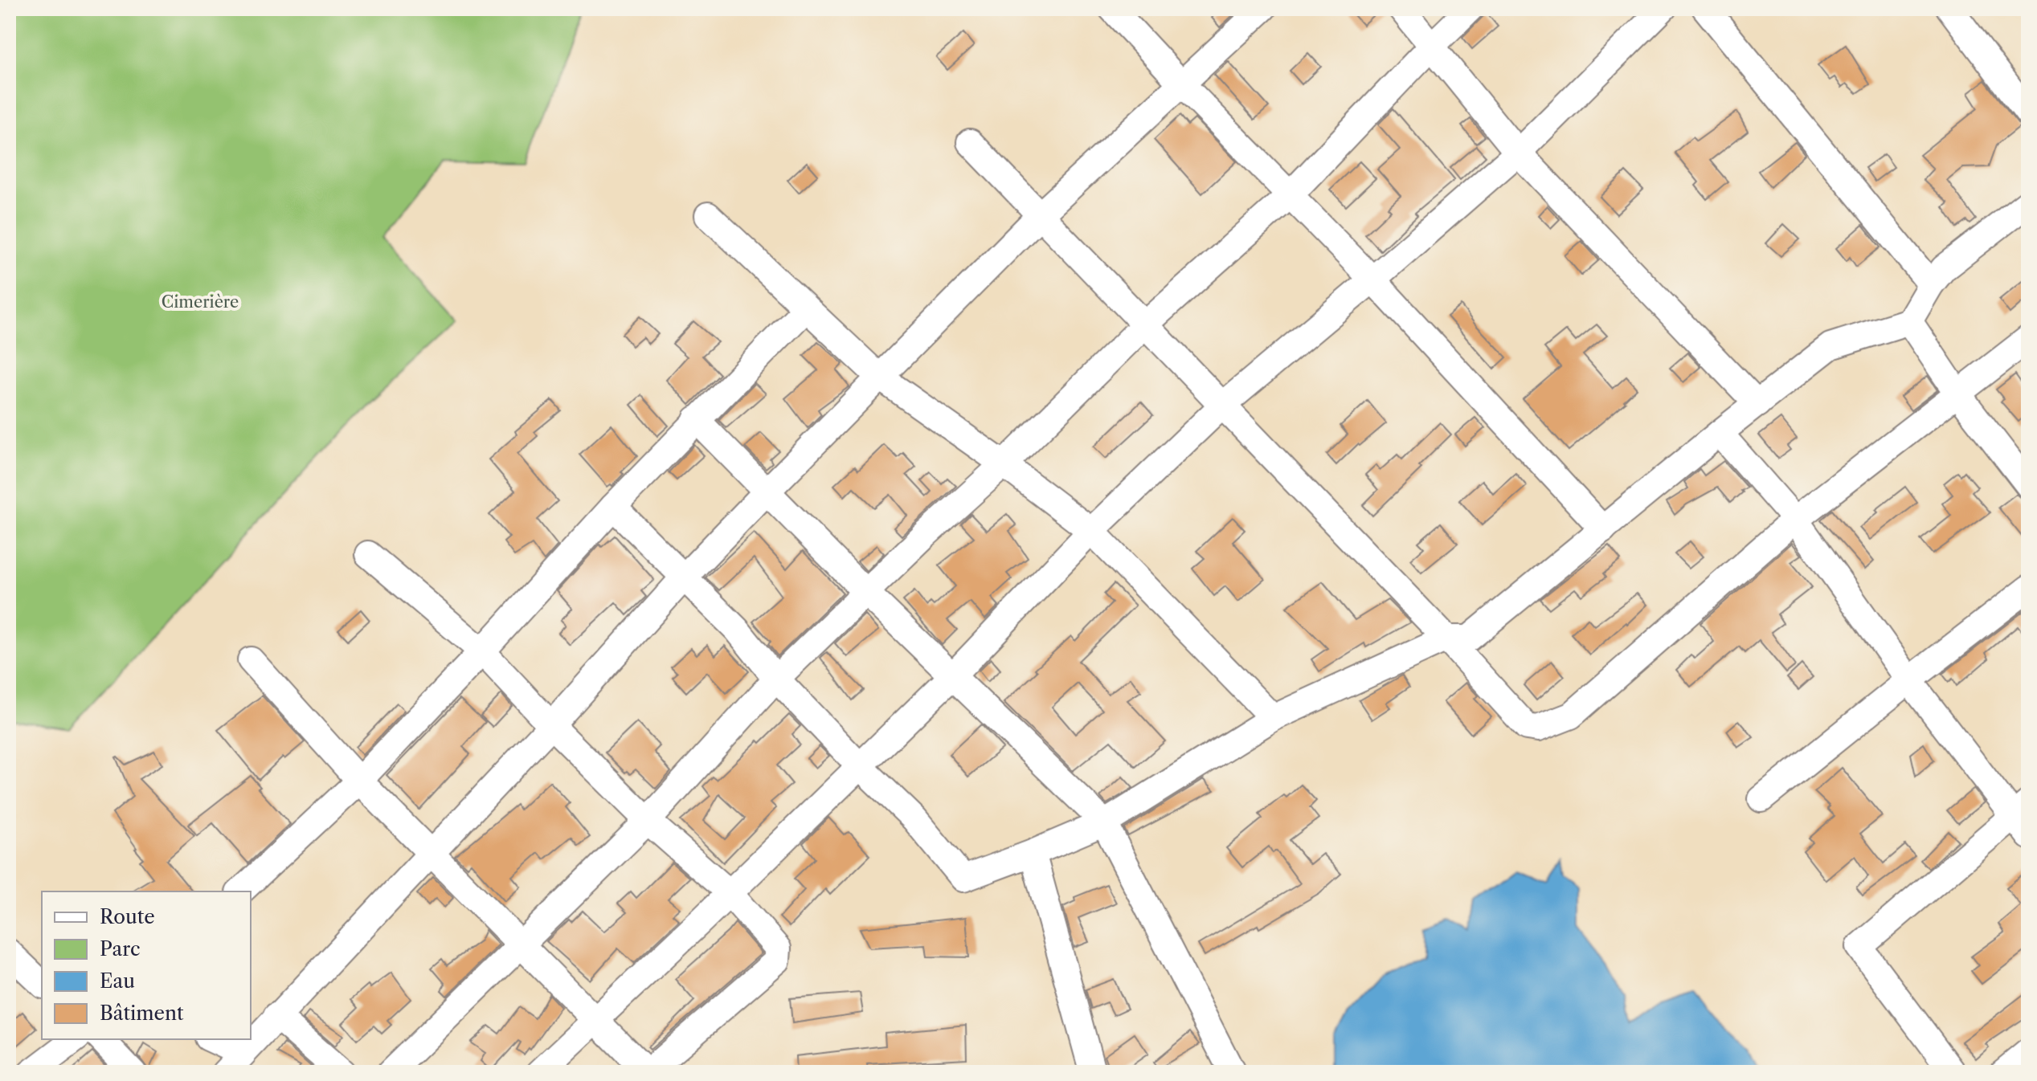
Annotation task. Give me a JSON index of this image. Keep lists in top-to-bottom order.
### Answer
{
  "parks": ["Cimerière"],
  "legend": [
    "Route",
    "Parc",
    "Eau",
    "Bâtiment"
  ]
}
